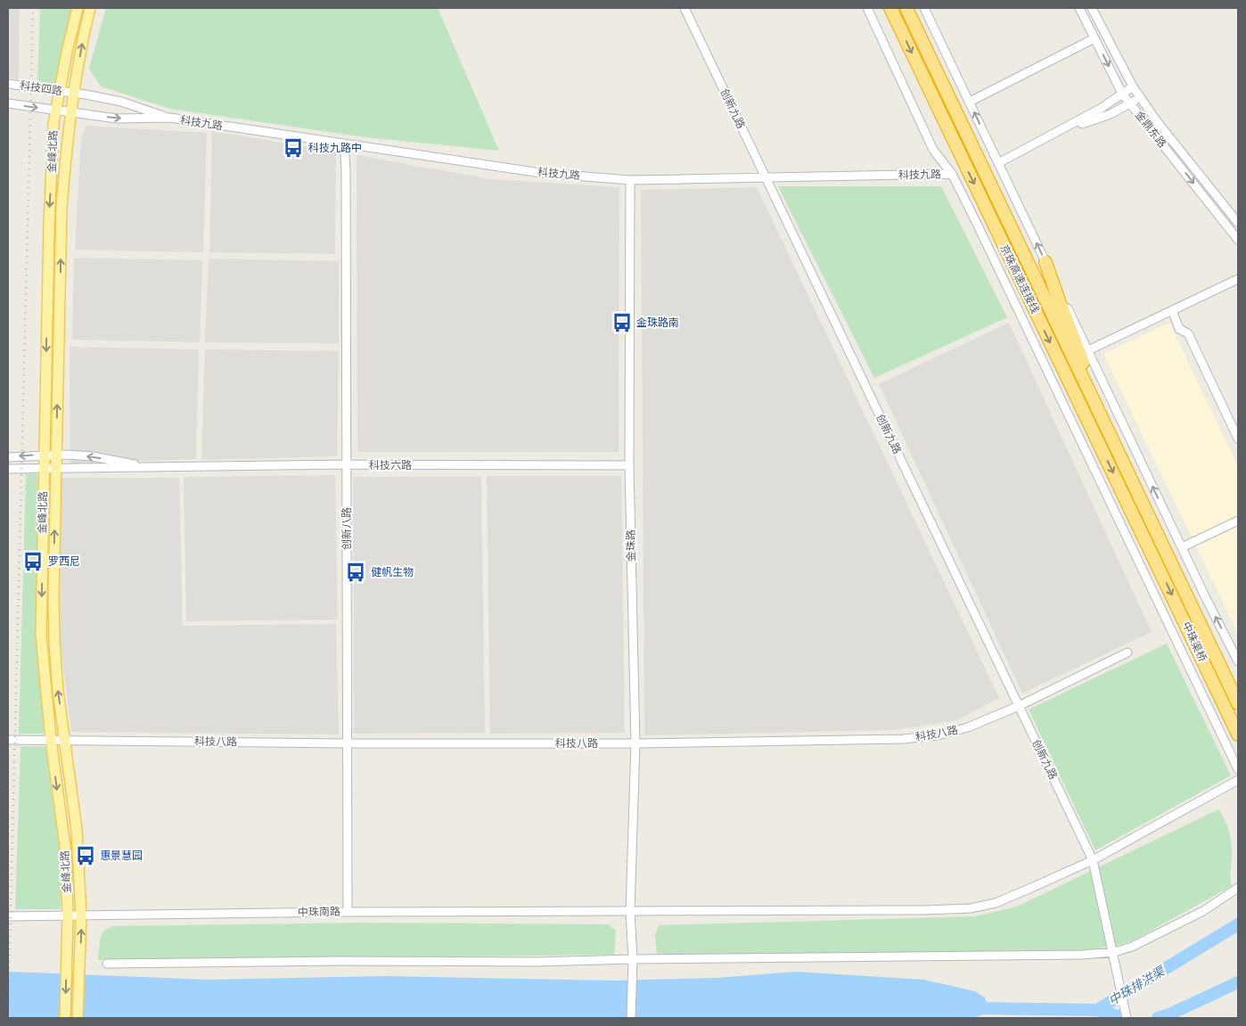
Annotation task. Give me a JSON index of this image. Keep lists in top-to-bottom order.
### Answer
{
  "streets": {
    "highway": ["京珠高速连接线", "中珠渠桥"],
    "main road": ["金峰北路"],
    "street": [
      "科技四路",
      "创新九路",
      "科技九路",
      "金鼎东路",
      "科技六路",
      "创新八路",
      "金珠路",
      "科技八路",
      "中珠南路"
    ]
  },
  "crossings": [
    ["科技四路", "科技九路"],
    ["科技四路", "金峰北路"],
    ["创新九路", "科技九路"],
    ["创新九路", "科技八路"],
    ["创新九路", "中珠南路"],
    ["科技九路", "金峰北路"],
    ["科技九路", "创新八路"],
    ["科技九路", "金珠路"],
    ["金峰北路", "科技六路"],
    ["金峰北路", "科技八路"],
    ["金峰北路", "中珠南路"],
    ["京珠高速连接线", "中珠渠桥"],
    ["科技六路", "创新八路"],
    ["科技六路", "金珠路"],
    ["创新八路", "科技八路"],
    ["创新八路", "中珠南路"],
    ["金珠路", "科技八路"],
    ["金珠路", "中珠南路"]
  ],
  "water": ["中珠排洪渠"],
  "places": {
    "bus stop": [
      "科技九路中",
      "金珠路南",
      "罗西尼",
      "健帆生物",
      "惠景慧园"
    ]
  }
}
